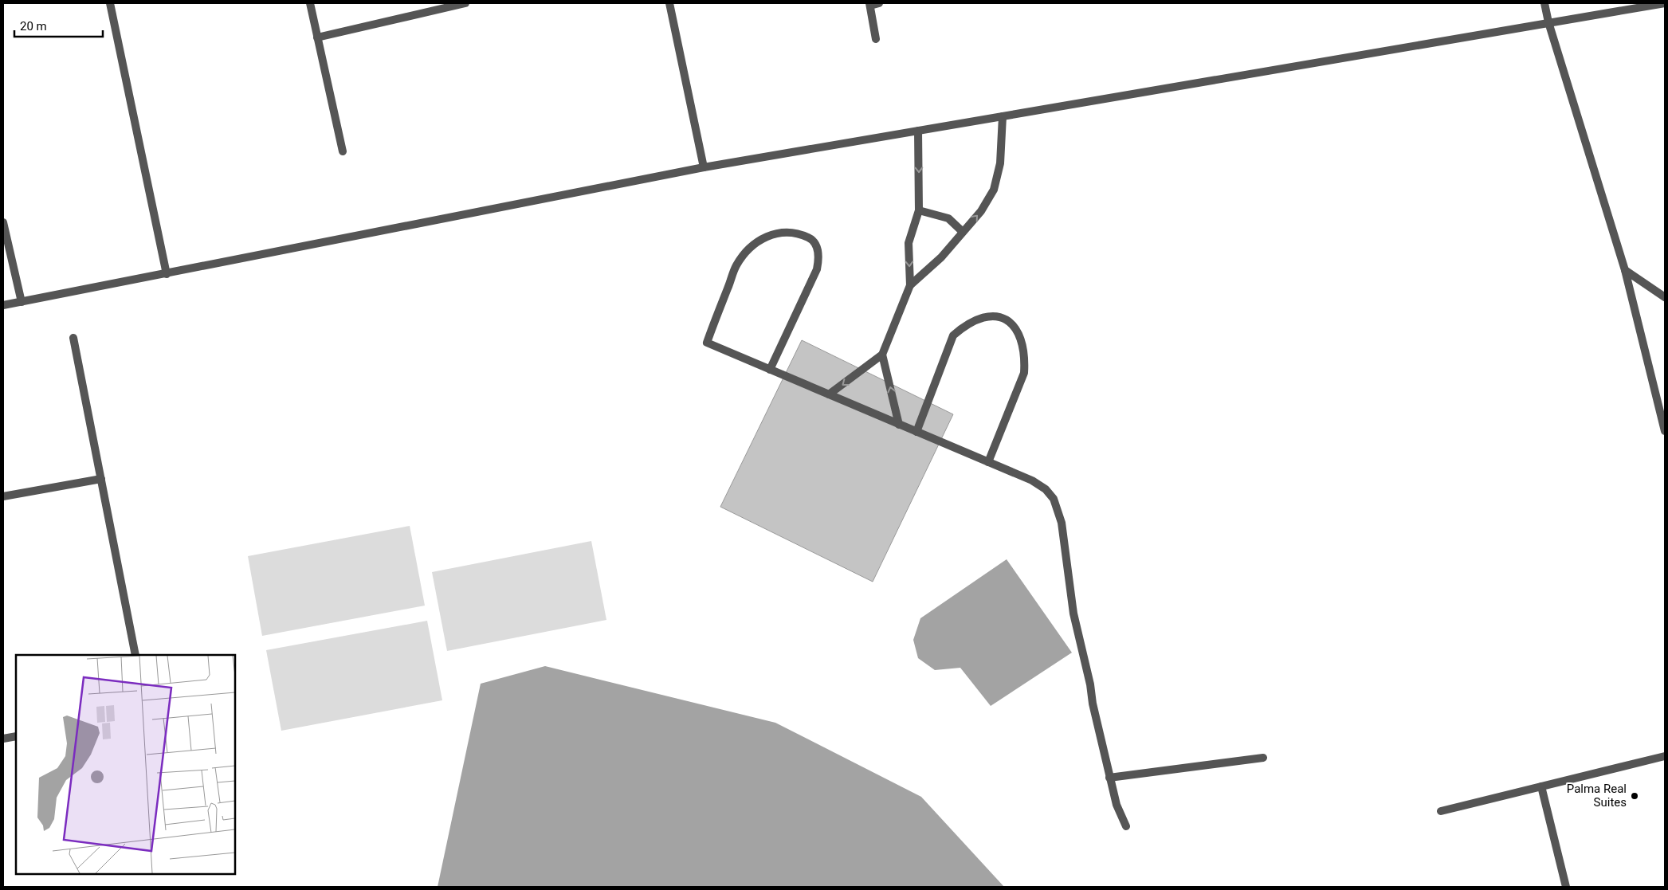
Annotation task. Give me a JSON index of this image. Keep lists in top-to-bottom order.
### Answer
{
  "places": ["Palma Real Suites"],
  "scale_bar": "20 m"
}
